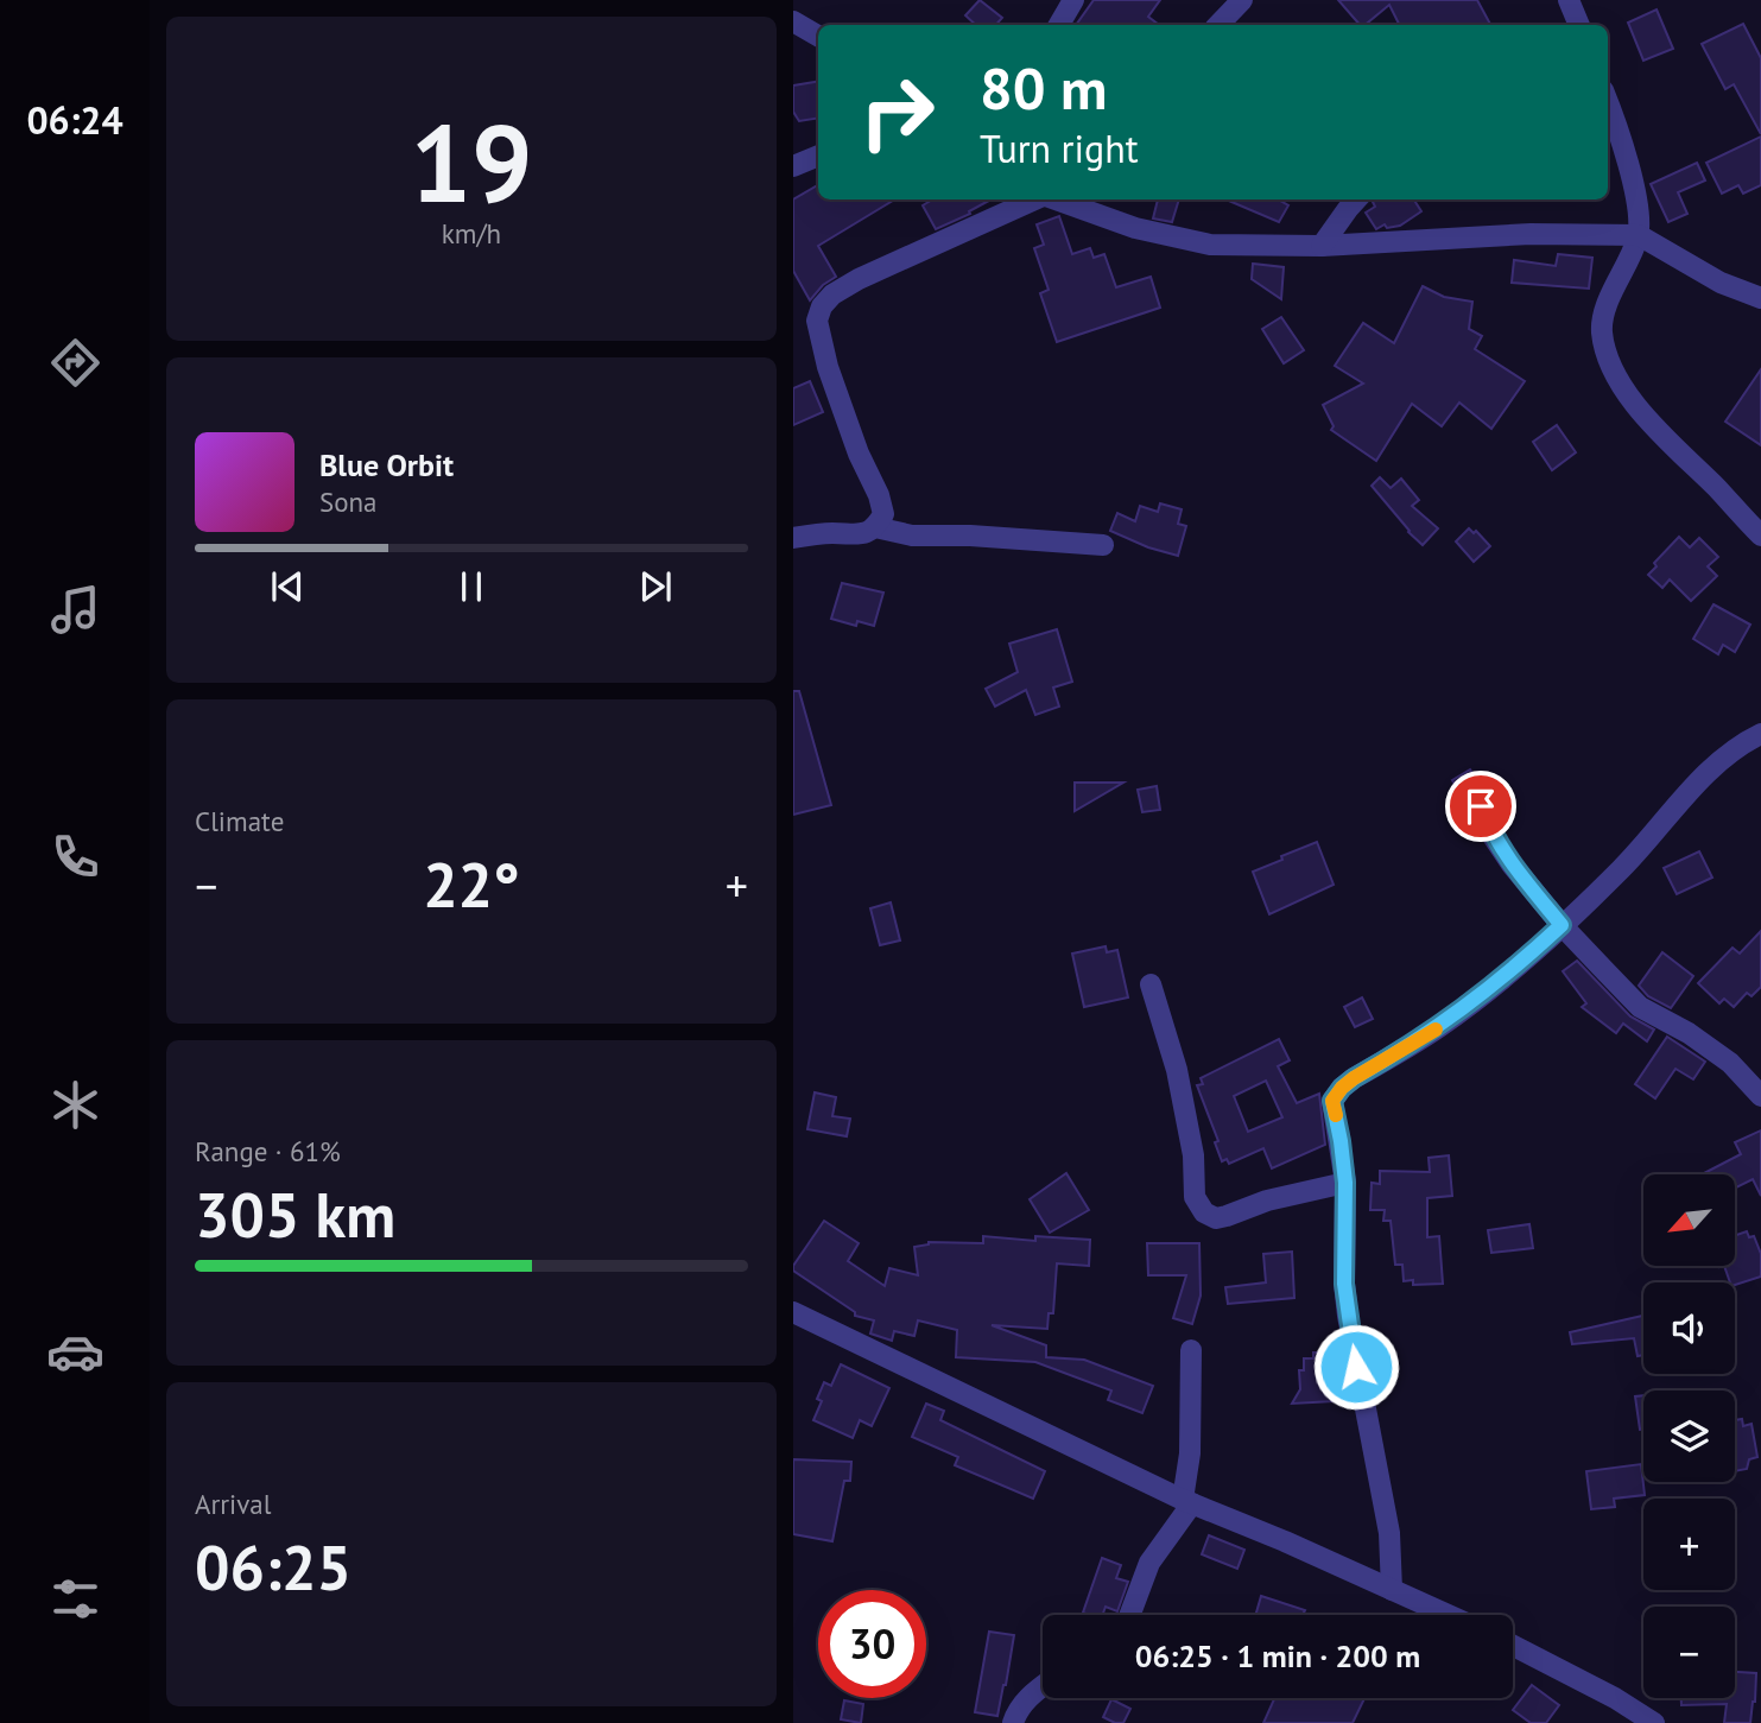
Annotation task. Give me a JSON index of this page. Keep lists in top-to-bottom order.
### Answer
{
  "north": "bottom left",
  "page": {
    "tabs": "06:24",
    "tile": [
      ["19", "km/h"],
      "Climate",
      ["Range · 61%", "305 km"],
      ["Arrival", "06:25"]
    ],
    "turn": ["80 m", "Turn right"],
    "song": ["Blue Orbit", "Sona"],
    "heat": ["−", "22°", "+"],
    "map_buttons": ["+", "−"],
    "limit": "30",
    "trip": "06:25 · 1 min · 200 m"
  }
}
